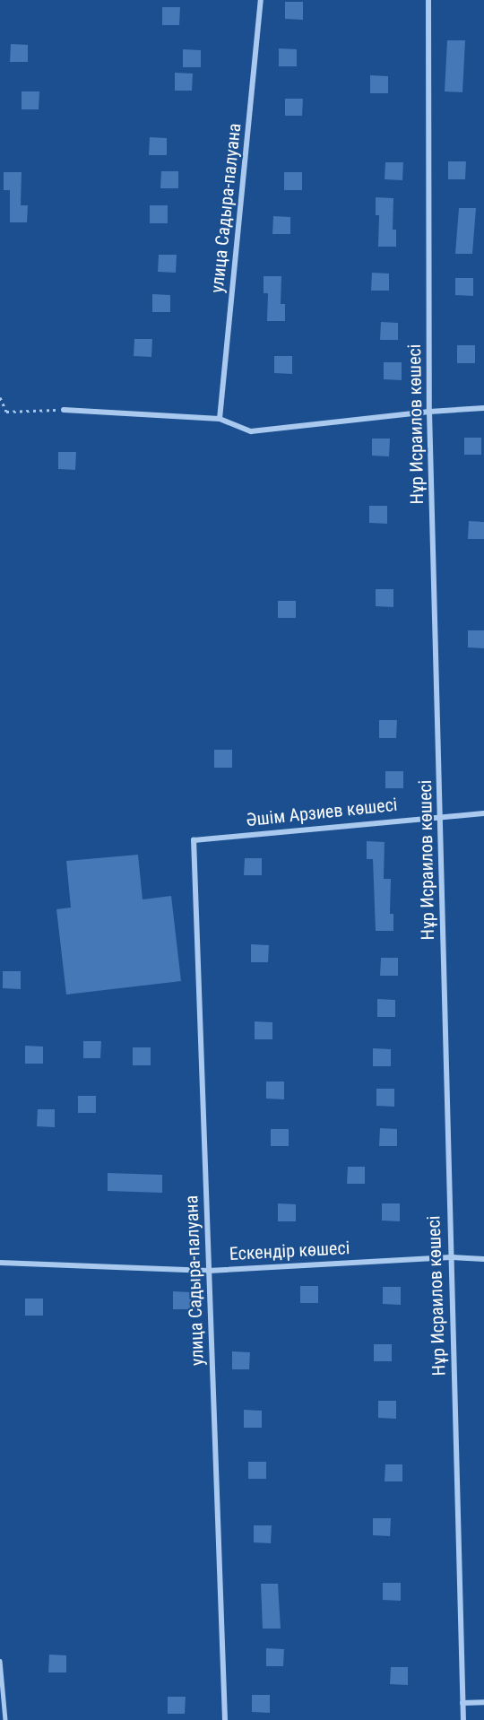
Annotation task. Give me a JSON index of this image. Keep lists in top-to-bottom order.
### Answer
{
  "streets": {
    "street": [
      "улица Садыра-палуана",
      "Нұр Исраилов көшесі",
      "Әшім Арзиев көшесі",
      "Ескендір көшесі"
    ]
  },
  "crossings": [
    ["улица Садыра-палуана", "Әшім Арзиев көшесі"],
    ["улица Садыра-палуана", "Ескендір көшесі"],
    ["Нұр Исраилов көшесі", "Әшім Арзиев көшесі"],
    ["Нұр Исраилов көшесі", "Ескендір көшесі"]
  ]
}
